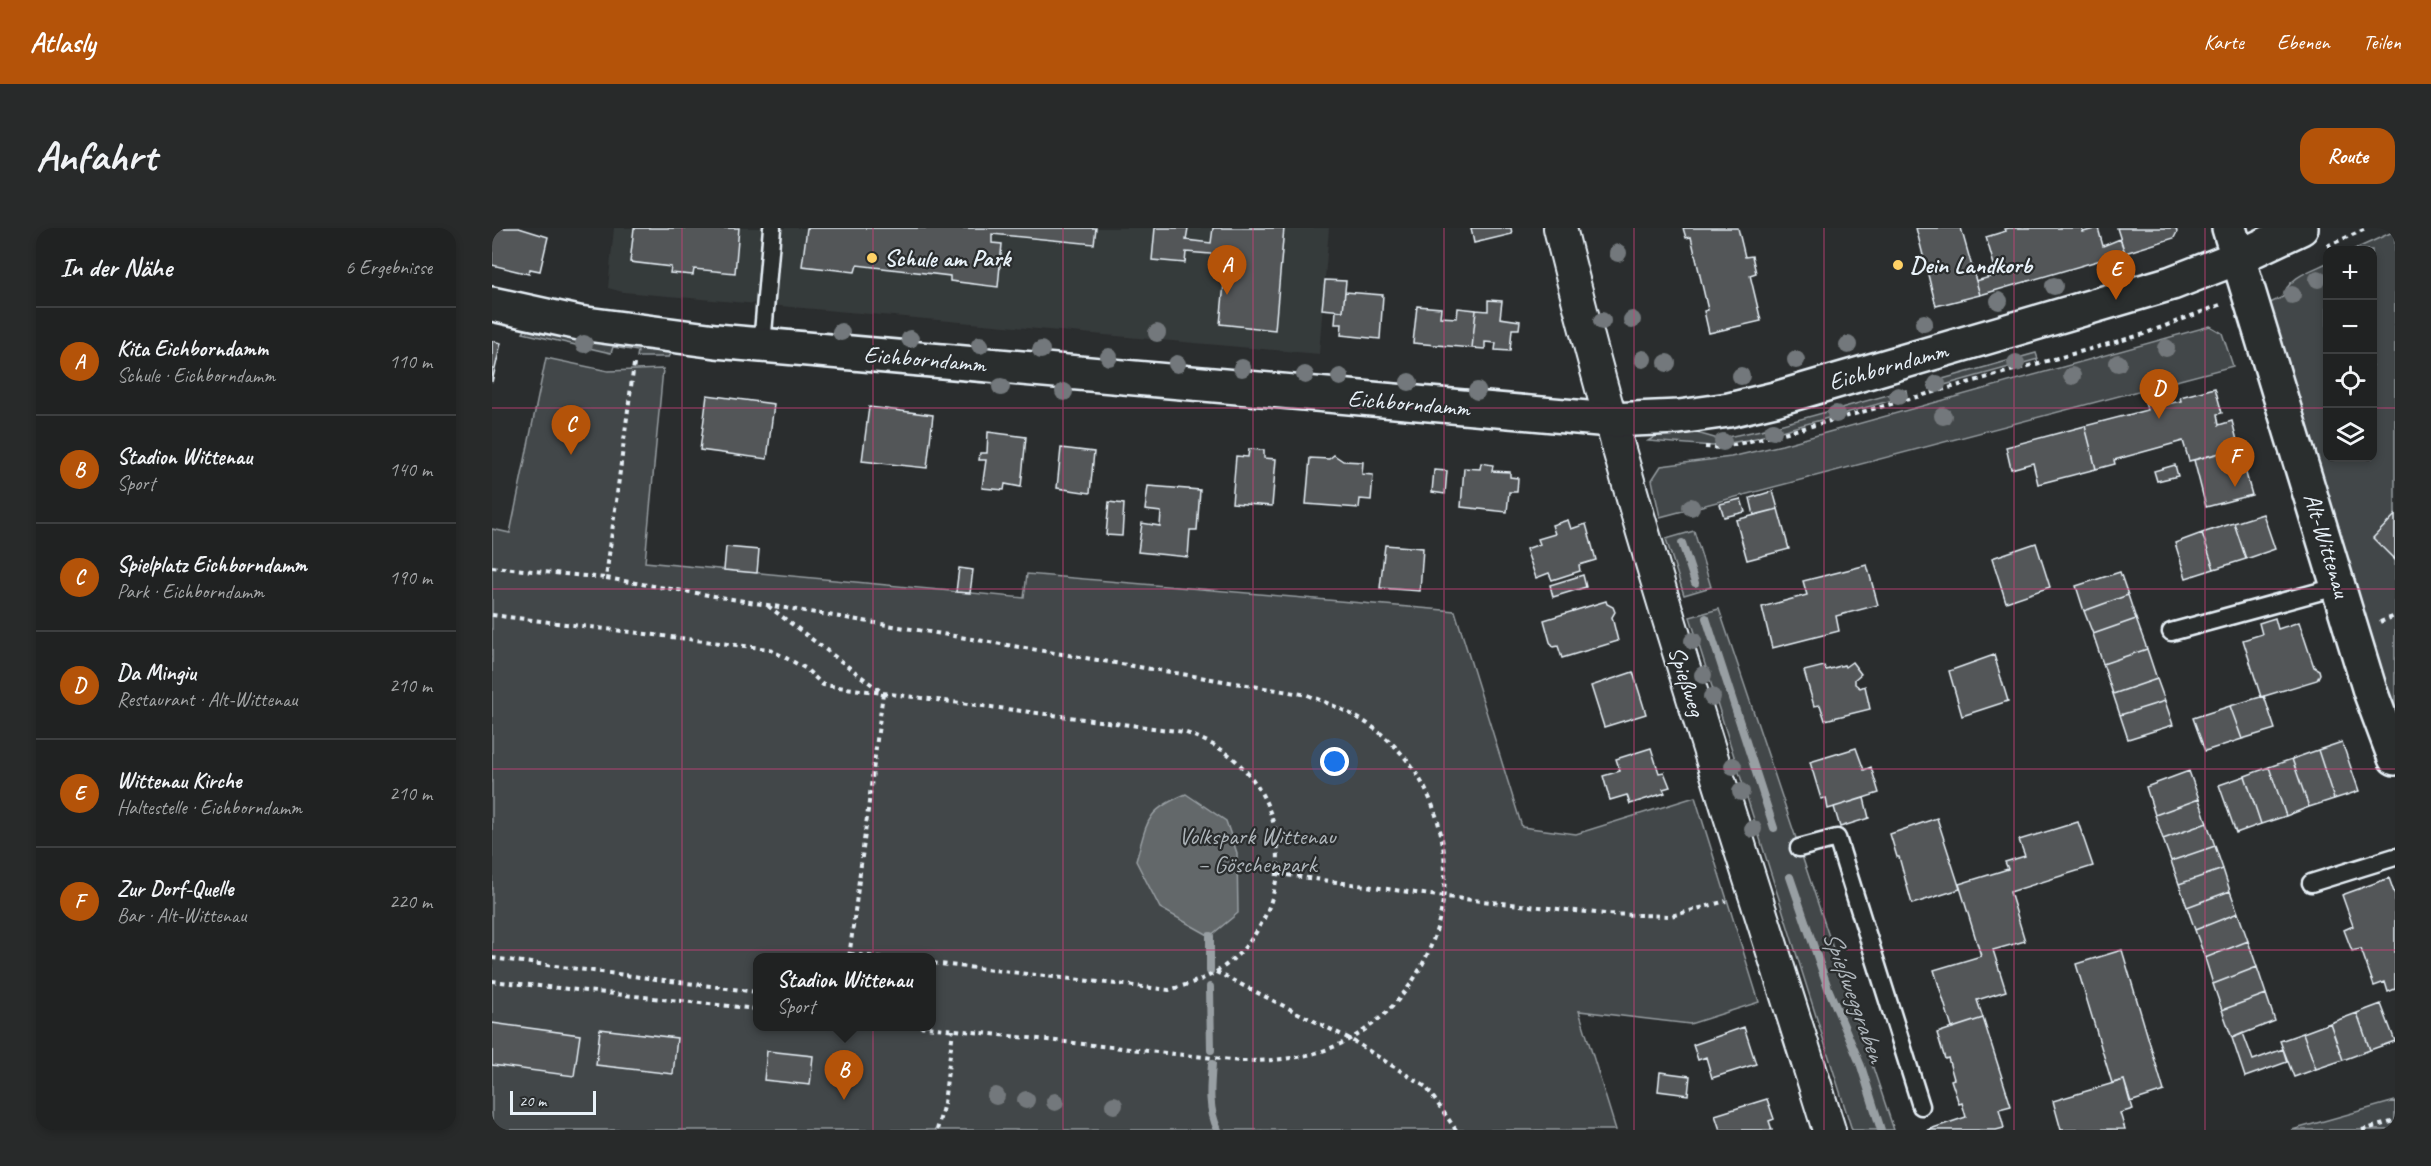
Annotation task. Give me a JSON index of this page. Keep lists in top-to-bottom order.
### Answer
{
  "streets": {
    "main road": ["Eichborndamm", "Alt-Wittenau"],
    "street": ["Spießweg"]
  },
  "crossings": [
    ["Eichborndamm", "Alt-Wittenau"],
    ["Eichborndamm", "Spießweg"]
  ],
  "water": ["Spießweggraben"],
  "parks": ["Volkspark Wittenau – Göschenpark"],
  "places": ["Schule am Park", "Dein Landkorb"],
  "scale_bar": "20 m",
  "page": {
    "header": "Atlasly",
    "nav": ["Karte", "Ebenen", "Teilen"],
    "buttons": "Route",
    "title": "Anfahrt",
    "heading": ["In der Nähe", "6 Ergebnisse"],
    "pins": [
      "A",
      "E",
      "D",
      "C",
      "F",
      "B"
    ],
    "map_buttons": ["+", "−"],
    "list": [
      {
        "mark": "A",
        "name": "Kita Eichborndamm",
        "note": "Schule · Eichborndamm",
        "value": "110 m"
      },
      {
        "mark": "B",
        "name": "Stadion Wittenau",
        "note": "Sport",
        "value": "140 m"
      },
      {
        "mark": "C",
        "name": "Spielplatz Eichborndamm",
        "note": "Park · Eichborndamm",
        "value": "190 m"
      },
      {
        "mark": "D",
        "name": "Da Mingiu",
        "note": "Restaurant · Alt-Wittenau",
        "value": "210 m"
      },
      {
        "mark": "E",
        "name": "Wittenau Kirche",
        "note": "Haltestelle · Eichborndamm",
        "value": "210 m"
      },
      {
        "mark": "F",
        "name": "Zur Dorf-Quelle",
        "note": "Bar · Alt-Wittenau",
        "value": "220 m"
      }
    ],
    "popup": ["Stadion Wittenau", "Sport"],
    "scale": "20 m"
  }
}
